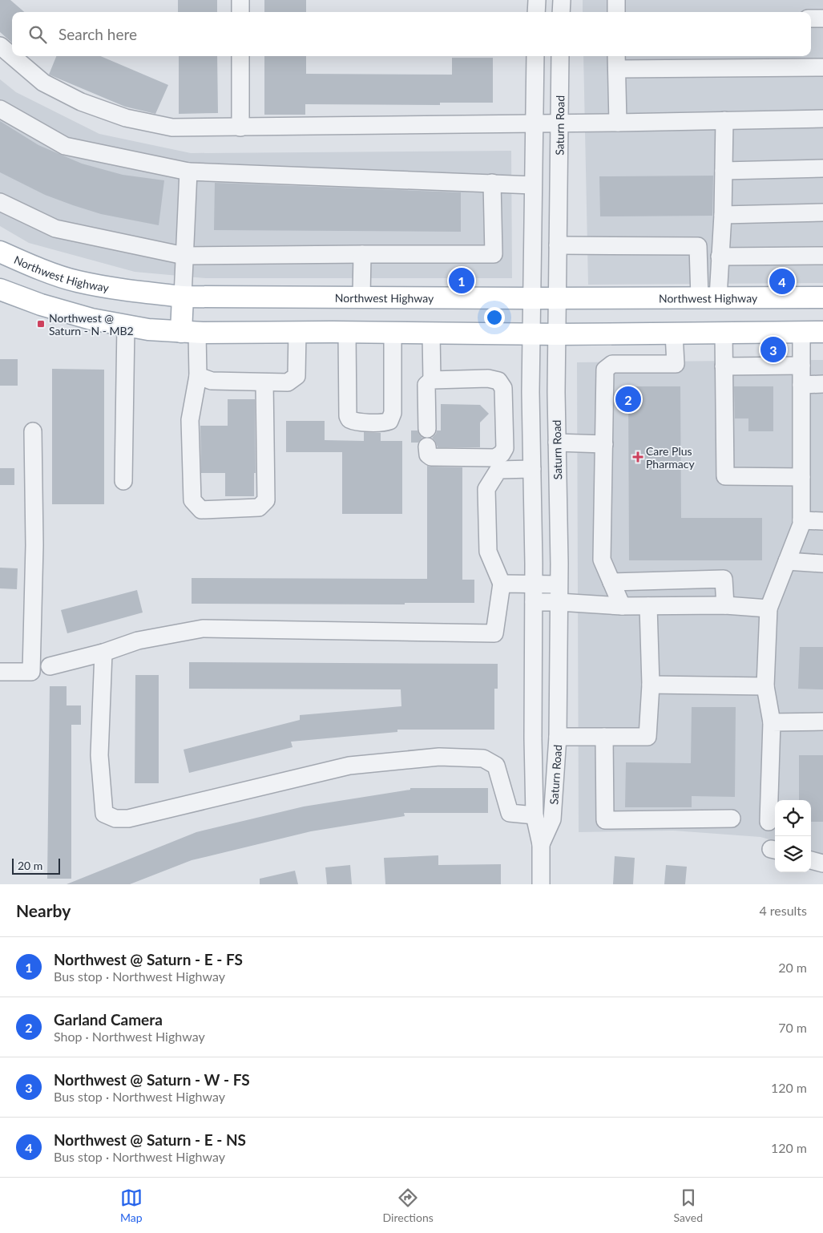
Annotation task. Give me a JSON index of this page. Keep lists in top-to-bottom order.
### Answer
{
  "streets": {
    "main road": ["Northwest Highway"],
    "street": ["Saturn Road"]
  },
  "crossings": [
    ["Saturn Road", "Northwest Highway"]
  ],
  "places": {
    "transit": ["Northwest @ Saturn - N - MB2"],
    "health": ["Care Plus Pharmacy"]
  },
  "scale_bar": "20 m",
  "page": {
    "search": "Search here",
    "pins": [
      "1",
      "4",
      "3",
      "2"
    ],
    "scale": "20 m",
    "heading": ["Nearby", "4 results"],
    "list": [
      {
        "mark": "1",
        "name": "Northwest @ Saturn - E - FS",
        "note": "Bus stop · Northwest Highway",
        "value": "20 m"
      },
      {
        "mark": "2",
        "name": "Garland Camera",
        "note": "Shop · Northwest Highway",
        "value": "70 m"
      },
      {
        "mark": "3",
        "name": "Northwest @ Saturn - W - FS",
        "note": "Bus stop · Northwest Highway",
        "value": "120 m"
      },
      {
        "mark": "4",
        "name": "Northwest @ Saturn - E - NS",
        "note": "Bus stop · Northwest Highway",
        "value": "120 m"
      }
    ],
    "nav": ["Map", "Directions", "Saved"]
  }
}
